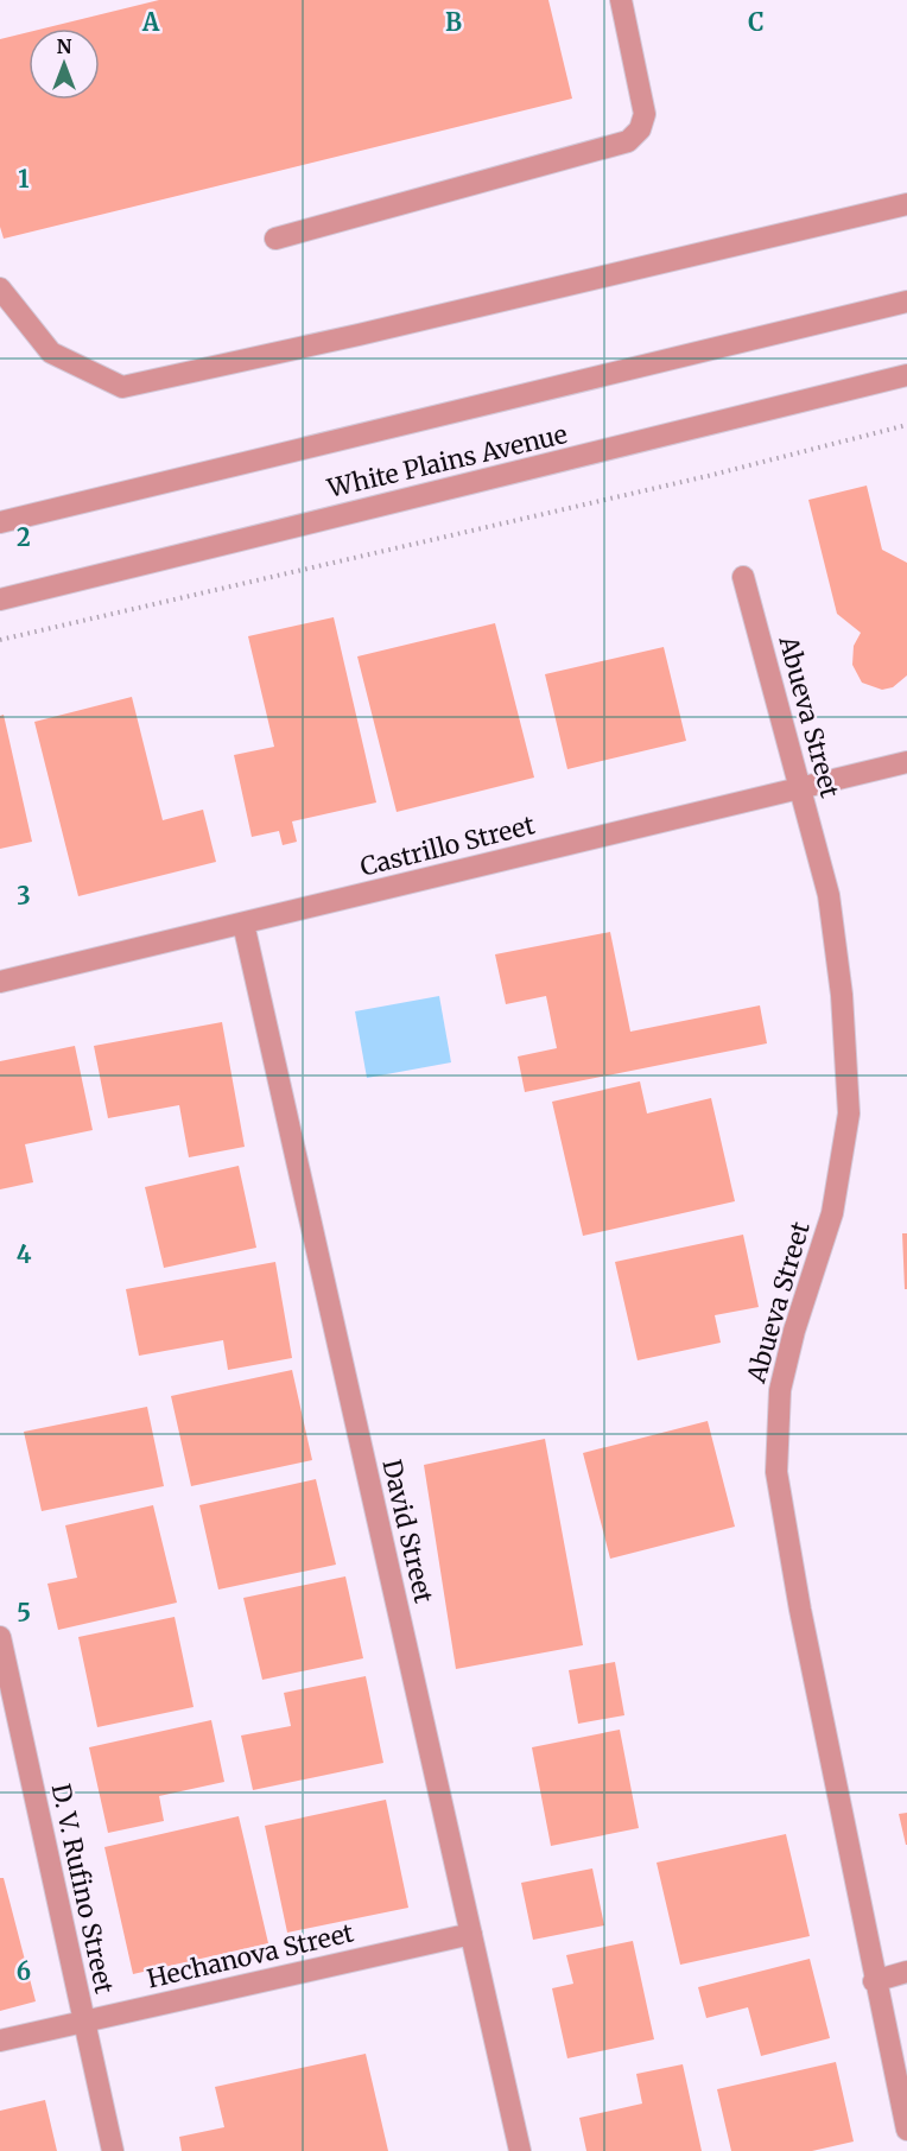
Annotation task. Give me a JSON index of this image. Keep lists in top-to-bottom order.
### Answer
{
  "streets": {
    "street": [
      "White Plains Avenue",
      "Abueva Street",
      "Castrillo Street",
      "David Street",
      "D. V. Rufino Street",
      "Hechanova Street"
    ]
  },
  "crossings": [
    ["Abueva Street", "Castrillo Street"],
    ["Castrillo Street", "David Street"],
    ["David Street", "Hechanova Street"],
    ["D. V. Rufino Street", "Hechanova Street"]
  ],
  "north": "top",
  "grid": {
    "columns": ["A", "B", "C"],
    "rows": [
      "1",
      "2",
      "3",
      "4",
      "5",
      "6"
    ]
  }
}
